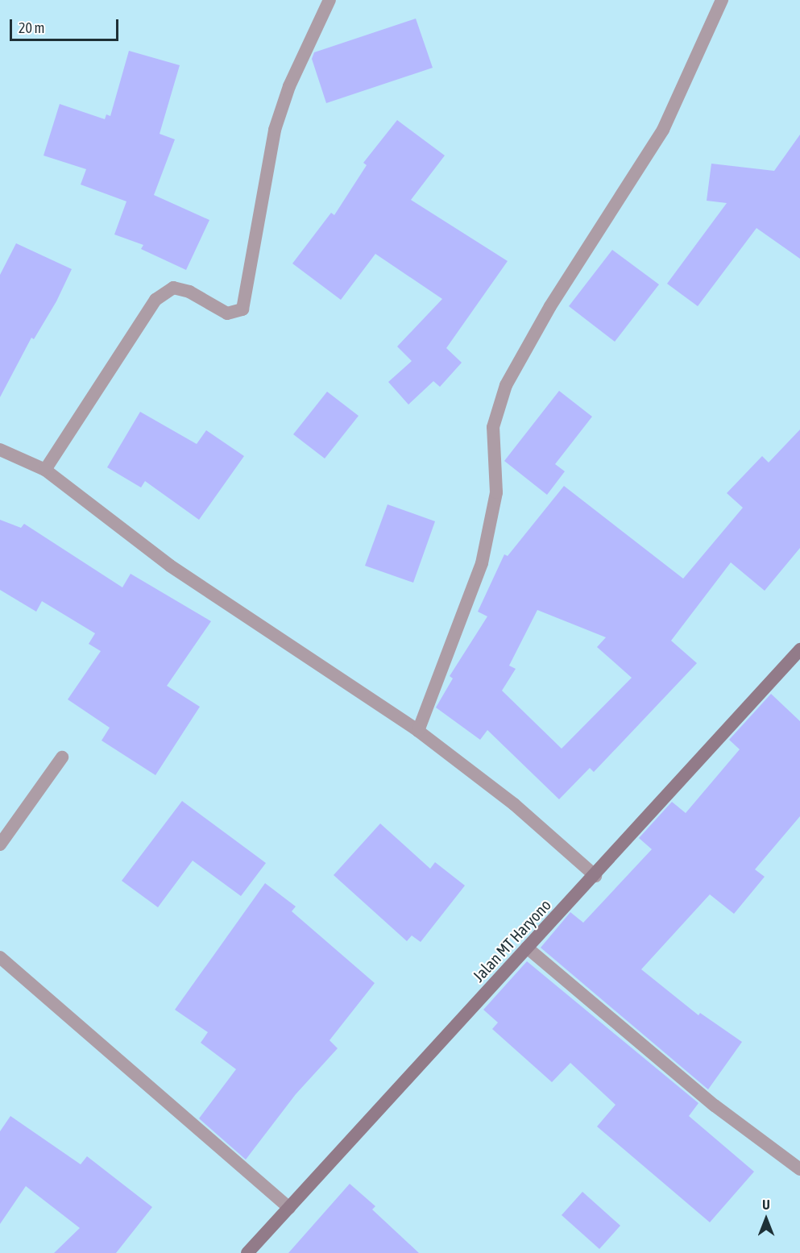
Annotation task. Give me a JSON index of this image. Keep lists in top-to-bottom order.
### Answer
{
  "streets": {
    "main road": ["Jalan MT Haryono"]
  },
  "scale_bar": "20 m",
  "north": "top"
}
